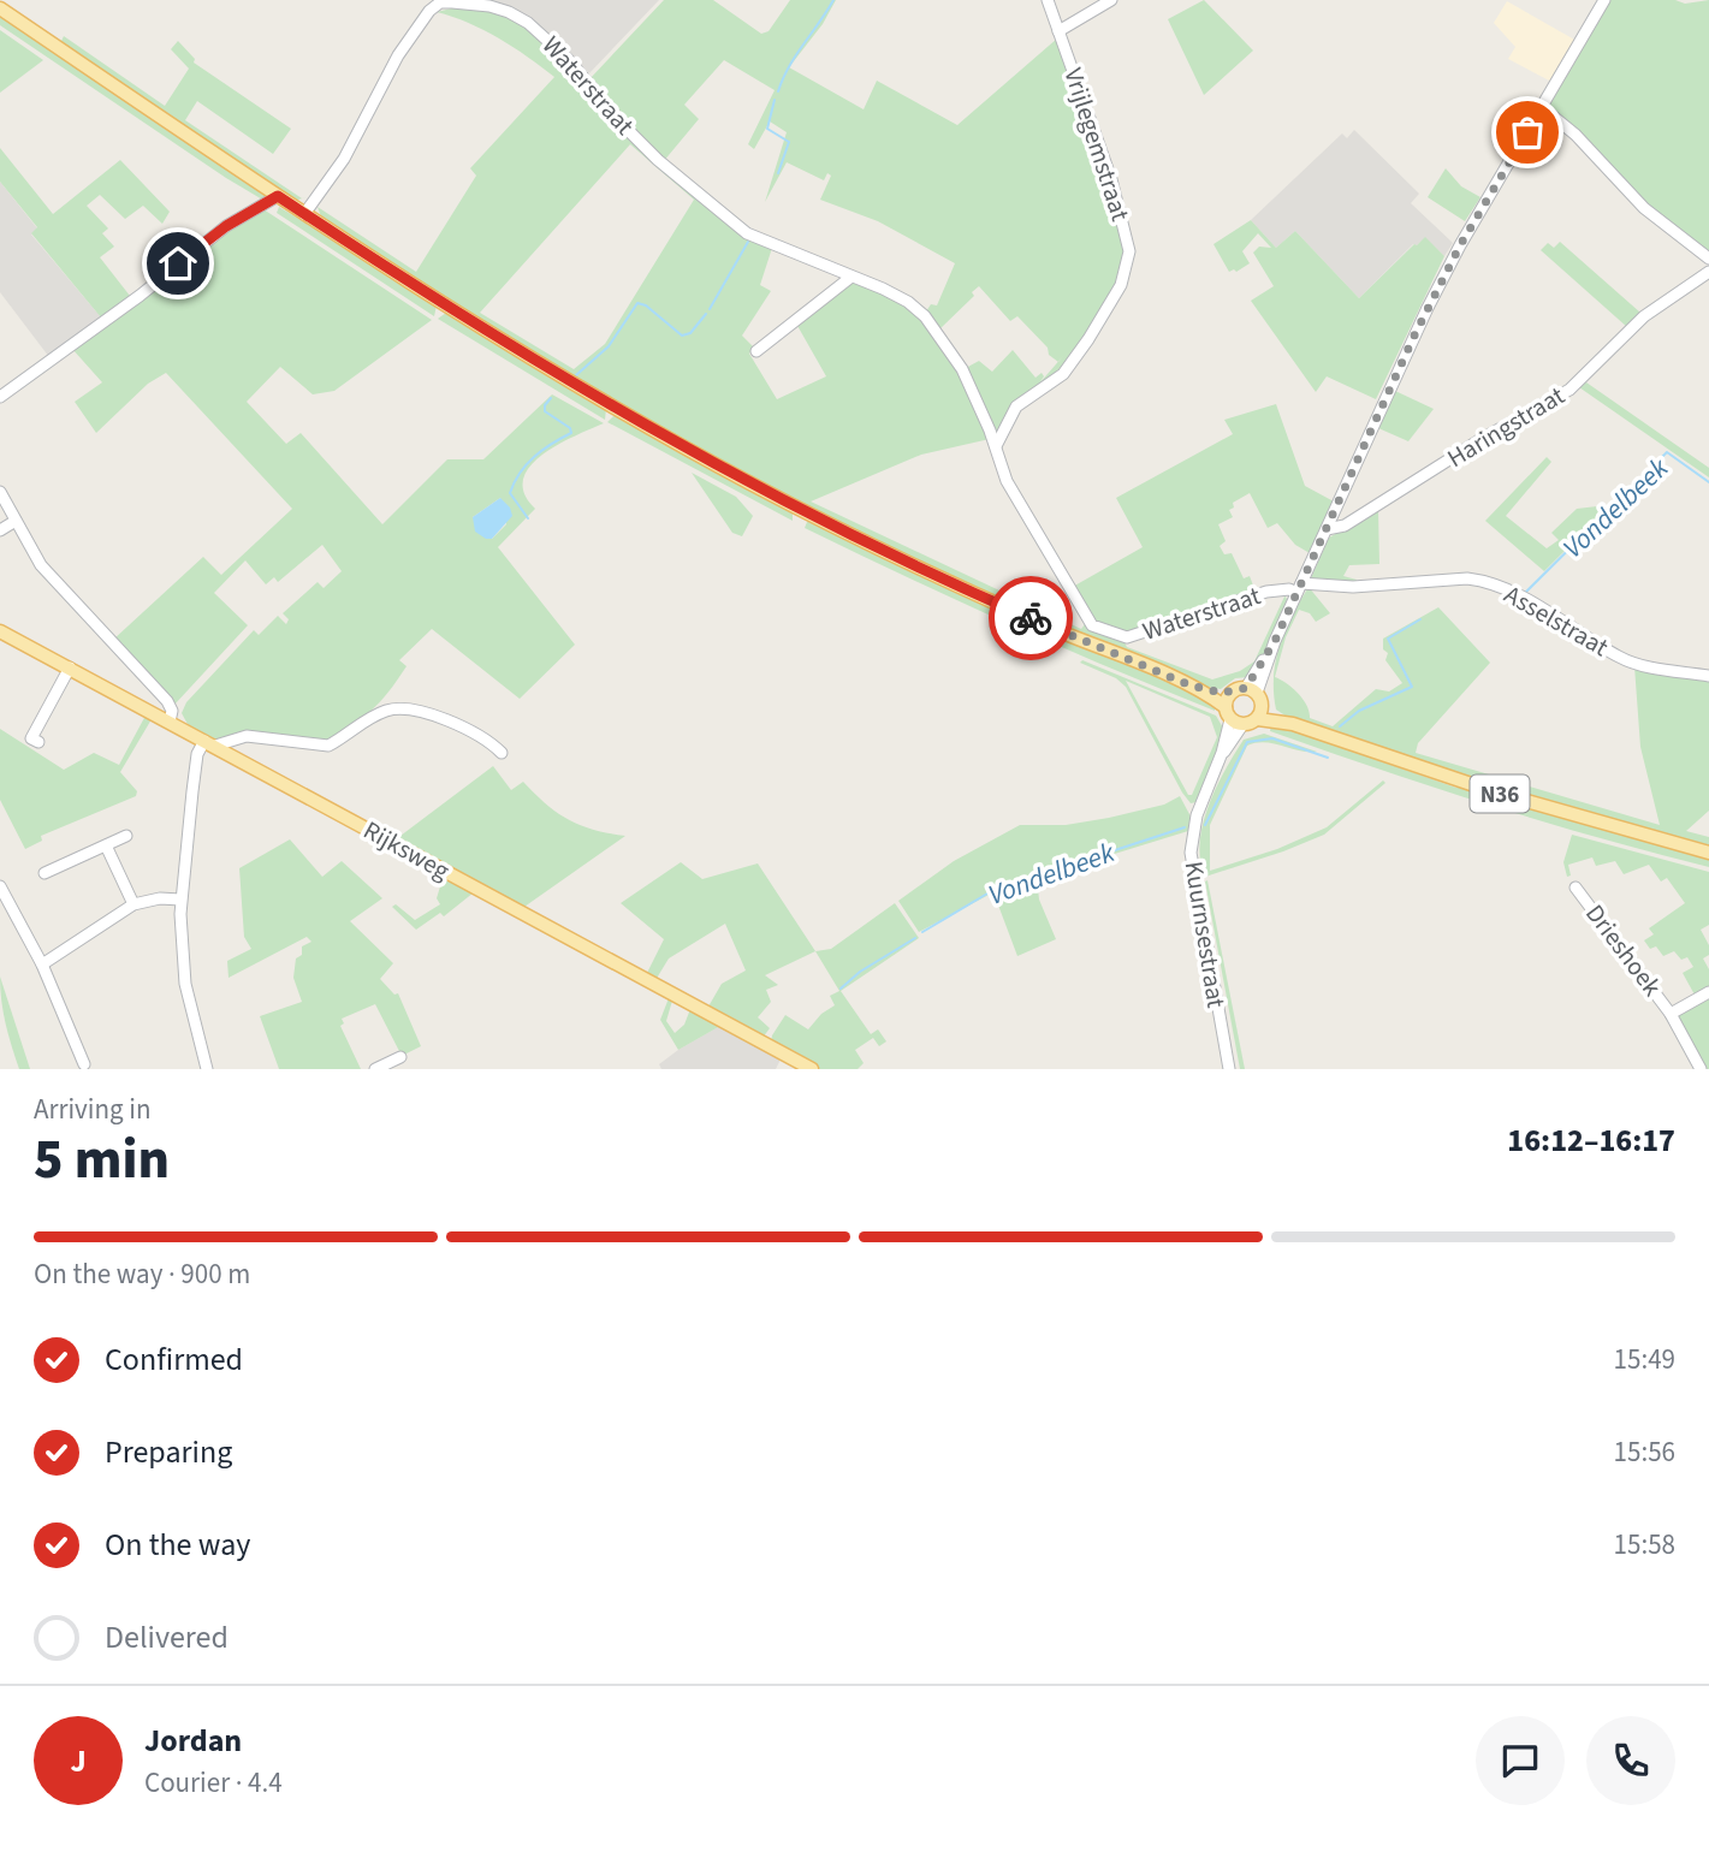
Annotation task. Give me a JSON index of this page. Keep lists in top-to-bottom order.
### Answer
{
  "streets": {
    "main road": ["N36", "Rijksweg"],
    "street": [
      "Waterstraat",
      "Vrijlegemstraat",
      "Haringstraat",
      "Asselstraat",
      "Kuurnsestraat",
      "Drieshoek"
    ]
  },
  "crossings": [
    ["Waterstraat", "Vrijlegemstraat"],
    ["Waterstraat", "Asselstraat"],
    ["N36", "Kuurnsestraat"]
  ],
  "water": ["Vondelbeek"],
  "page": {
    "heading": ["5 min", "Arriving in", "16:12–16:17"],
    "panel": ["Jordan", "Courier · 4.4"],
    "bar": "On the way · 900 m",
    "list": [
      ["Confirmed", "15:49"],
      ["Preparing", "15:56"],
      ["On the way", "15:58"],
      "Delivered"
    ],
    "round": "J"
  }
}
